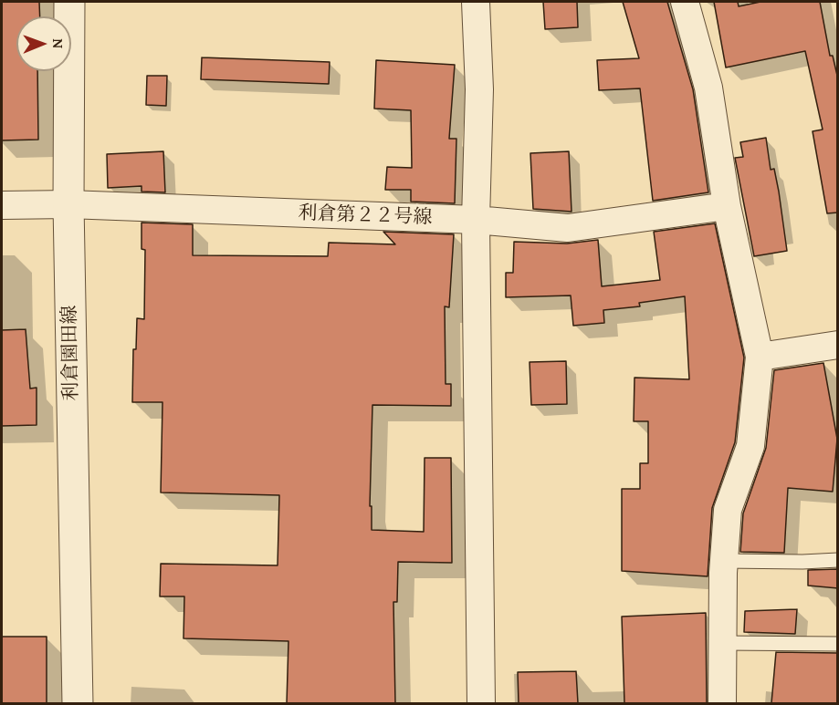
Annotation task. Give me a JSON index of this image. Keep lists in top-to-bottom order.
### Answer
{
  "streets": {
    "street": ["利倉第２２号線", "利倉園田線"]
  },
  "crossings": [
    ["利倉第２２号線", "利倉園田線"]
  ],
  "north": "right"
}
